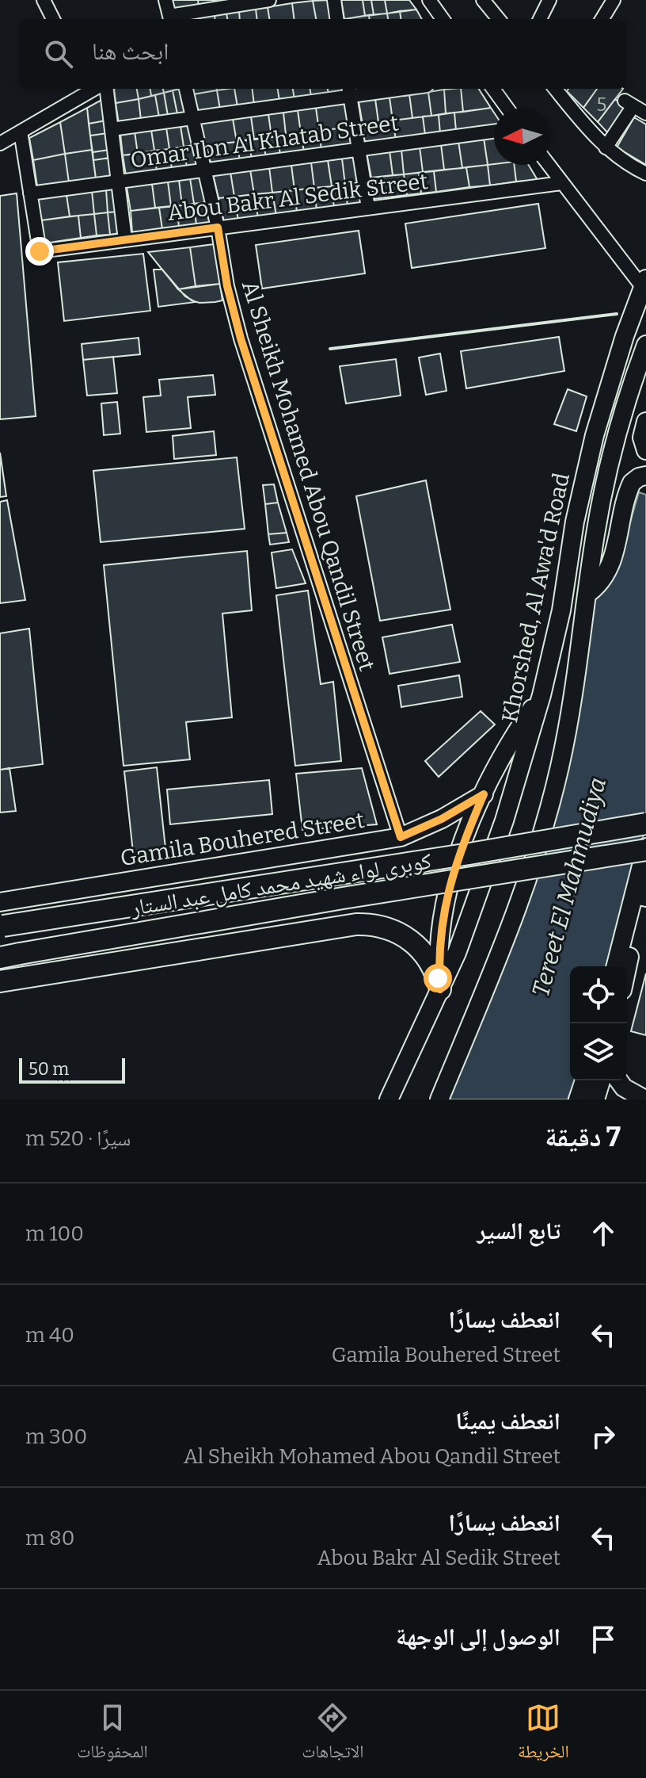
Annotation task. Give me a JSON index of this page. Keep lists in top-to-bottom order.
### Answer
{
  "streets": {
    "main road": ["Khorshed, Al Awa'd Road", "Gamila Bouhered Street", "كوبرى لواء شهيد محمد كامل عبد الستار"],
    "street": ["Omar Ibn Al Khatab Street", "Abou Bakr Al Sedik Street", "Al Sheikh Mohamed Abou Qandil Street"]
  },
  "crossings": [
    ["Omar Ibn Al Khatab Street", "Abou Bakr Al Sedik Street"],
    ["Omar Ibn Al Khatab Street", "Al Sheikh Mohamed Abou Qandil Street"],
    ["Abou Bakr Al Sedik Street", "Al Sheikh Mohamed Abou Qandil Street"],
    ["Al Sheikh Mohamed Abou Qandil Street", "Gamila Bouhered Street"]
  ],
  "water": ["Tereet El Mahmudiya"],
  "house_numbers": ["5"],
  "scale_bar": "50 m",
  "north": "left",
  "page": {
    "search": "ابحث هنا",
    "scale": "50 m",
    "heading": ["7 دقيقة", "سيرًا · 520 m"],
    "list": [
      ["تابع السير", "100 m"],
      ["انعطف يسارًا", "Gamila Bouhered Street", "40 m"],
      ["انعطف يمينًا", "Al Sheikh Mohamed Abou Qandil Street", "300 m"],
      ["انعطف يسارًا", "Abou Bakr Al Sedik Street", "80 m"],
      "الوصول إلى الوجهة"
    ],
    "nav": ["الخريطة", "الاتجاهات", "المحفوظات"]
  }
}
